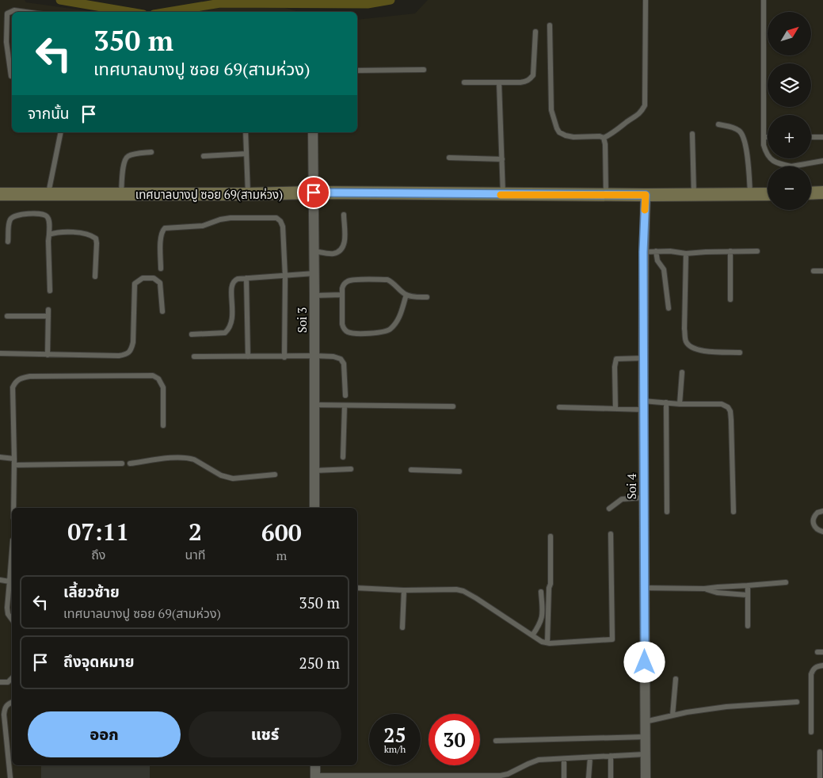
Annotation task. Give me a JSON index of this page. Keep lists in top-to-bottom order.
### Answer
{
  "streets": {
    "street": ["เทศบาลบางปู ซอย 69(สามห่วง)", "Soi 3", "Soi 4"]
  },
  "crossings": [
    ["เทศบาลบางปู ซอย 69(สามห่วง)", "Soi 3"],
    ["เทศบาลบางปู ซอย 69(สามห่วง)", "Soi 4"]
  ],
  "north": "top right",
  "page": {
    "map_buttons": ["+", "−"],
    "turn": ["350 m", "เทศบาลบางปู ซอย 69(สามห่วง)"],
    "then": "จากนั้น",
    "eta": [
      "07:11",
      "ถึง",
      "2",
      "นาที",
      "600",
      "m"
    ],
    "list": [
      {
        "name": "เลี้ยวซ้าย",
        "note": "เทศบาลบางปู ซอย 69(สามห่วง)",
        "value": "350 m"
      },
      {
        "name": "ถึงจุดหมาย",
        "value": "250 m"
      }
    ],
    "buttons": ["ออก", "แชร์"],
    "speed": "25 km/h",
    "limit": "30"
  }
}
